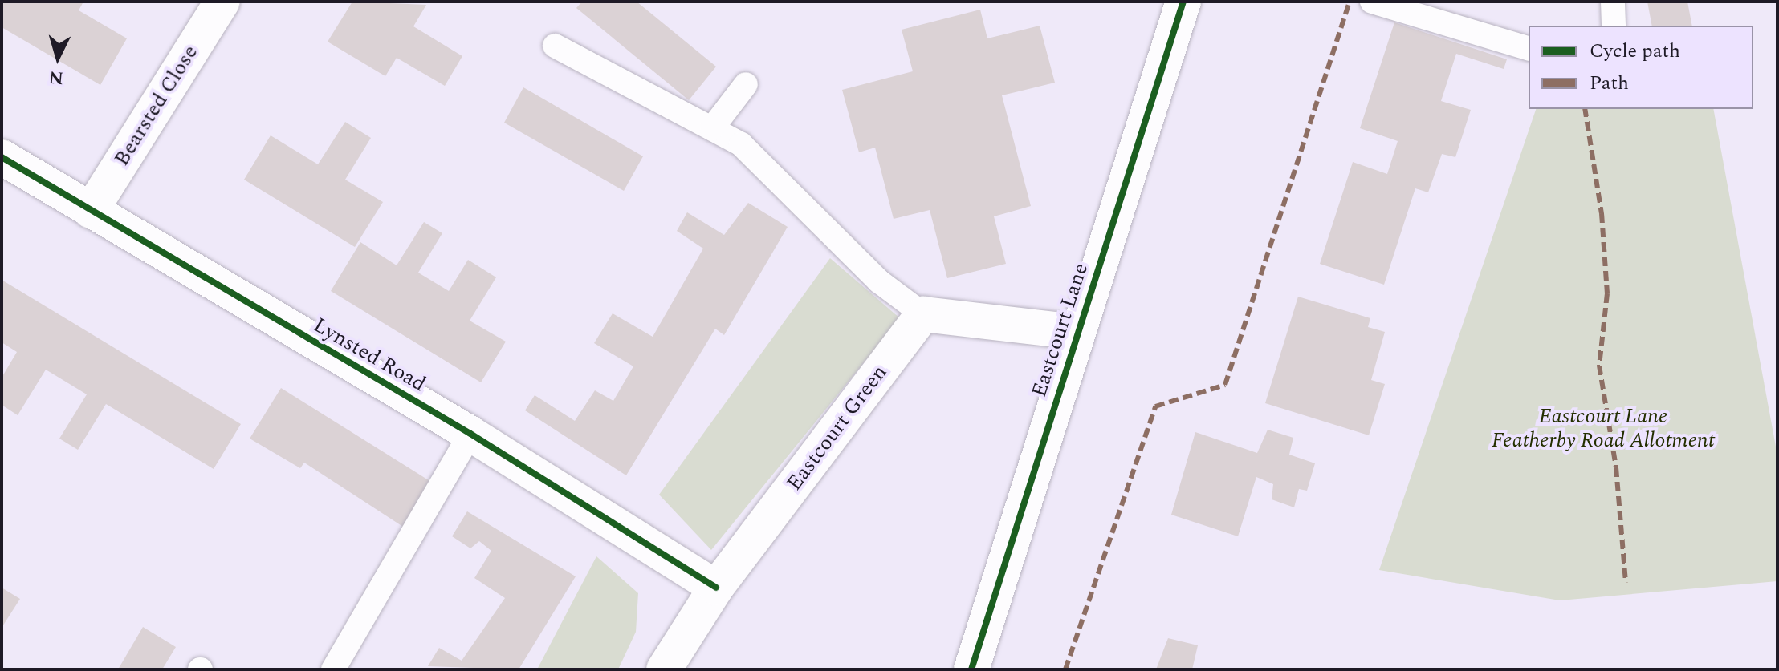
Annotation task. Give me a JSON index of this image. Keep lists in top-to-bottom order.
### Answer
{
  "streets": {
    "street": [
      "Bearsted Close",
      "Eastcourt Lane",
      "Lynsted Road",
      "Eastcourt Green"
    ]
  },
  "crossings": [
    ["Bearsted Close", "Lynsted Road"],
    ["Lynsted Road", "Eastcourt Green"]
  ],
  "parks": ["Eastcourt Lane Featherby Road Allotment"],
  "legend": ["Cycle path", "Path"],
  "north": "bottom"
}
